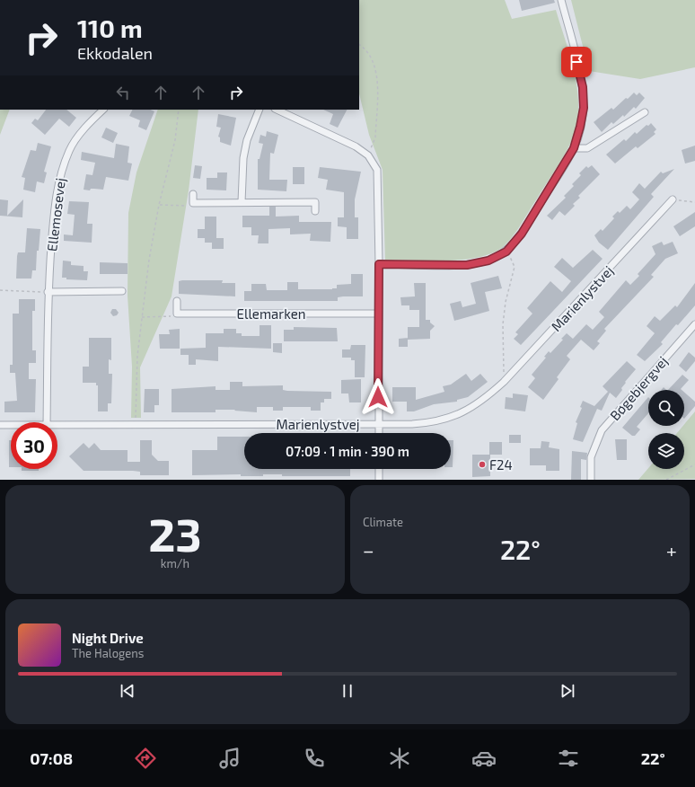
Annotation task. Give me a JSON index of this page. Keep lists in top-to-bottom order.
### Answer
{
  "streets": {
    "street": [
      "Ellemosevej",
      "Marienlystvej",
      "Ellemarken",
      "Bøgebjergvej"
    ]
  },
  "places": ["F24"],
  "page": {
    "turn": ["110 m", "Ekkodalen"],
    "limit": "30",
    "trip": "07:09 · 1 min · 390 m",
    "tile": [
      ["23", "km/h"],
      "Climate"
    ],
    "heat": ["−", "22°", "+"],
    "song": ["Night Drive", "The Halogens"],
    "tabs": ["07:08", "22°"]
  }
}
